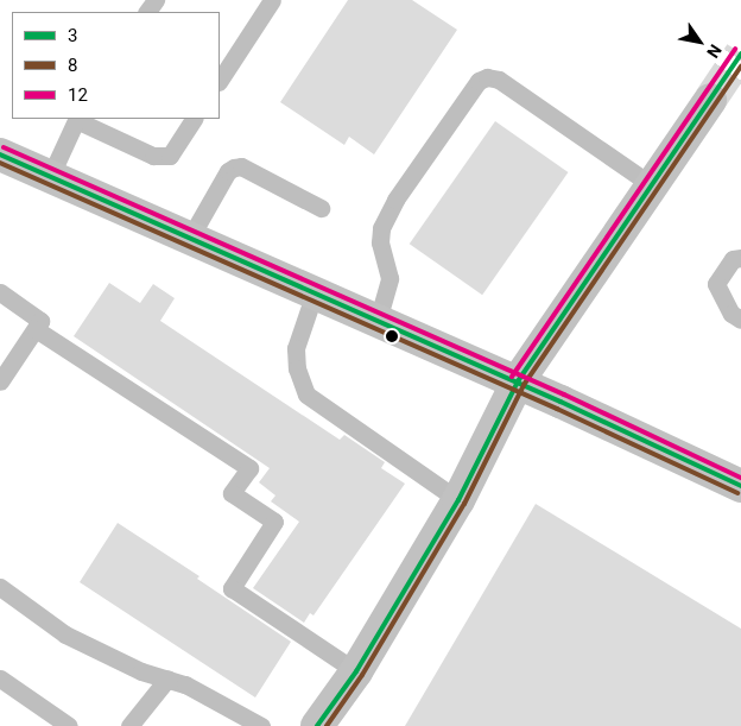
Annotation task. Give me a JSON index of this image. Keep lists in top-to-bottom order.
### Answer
{
  "lines": ["transit line 12", "transit line 3", "transit line 8"],
  "legend": ["3", "8", "12"],
  "north": "bottom right"
}
